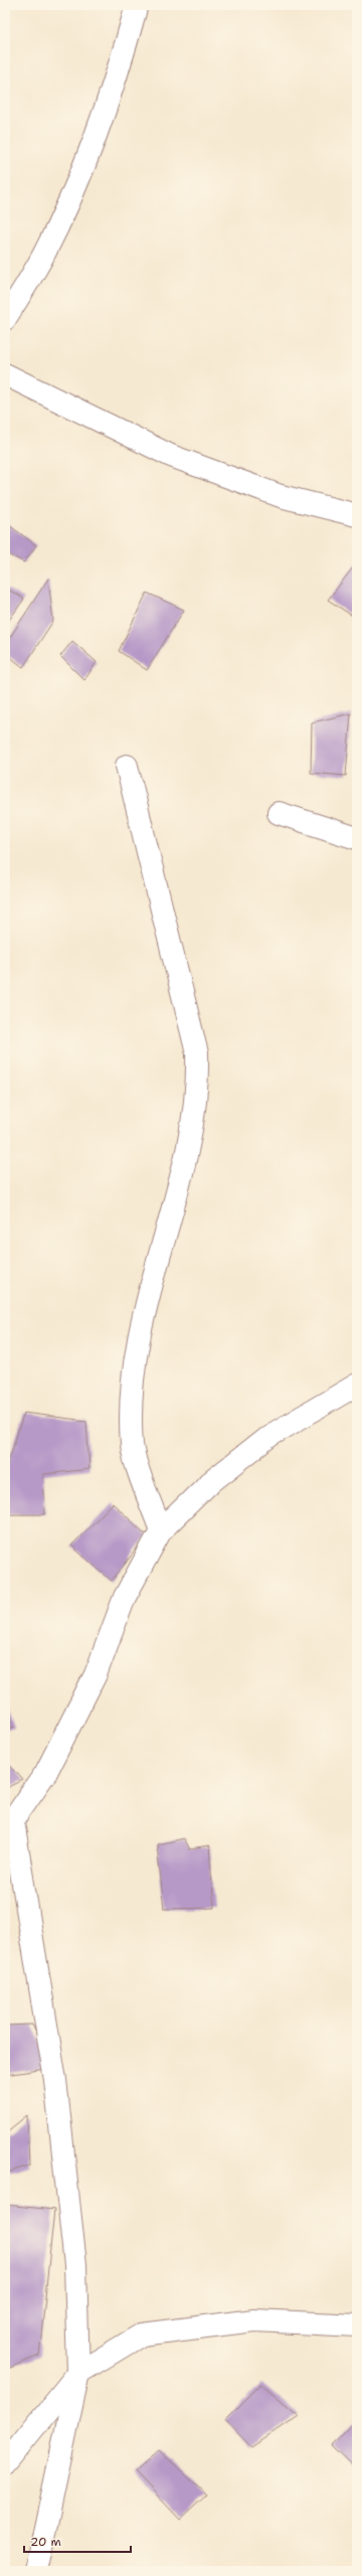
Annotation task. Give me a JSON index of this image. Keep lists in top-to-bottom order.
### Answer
{
  "scale_bar": "20 m"
}
